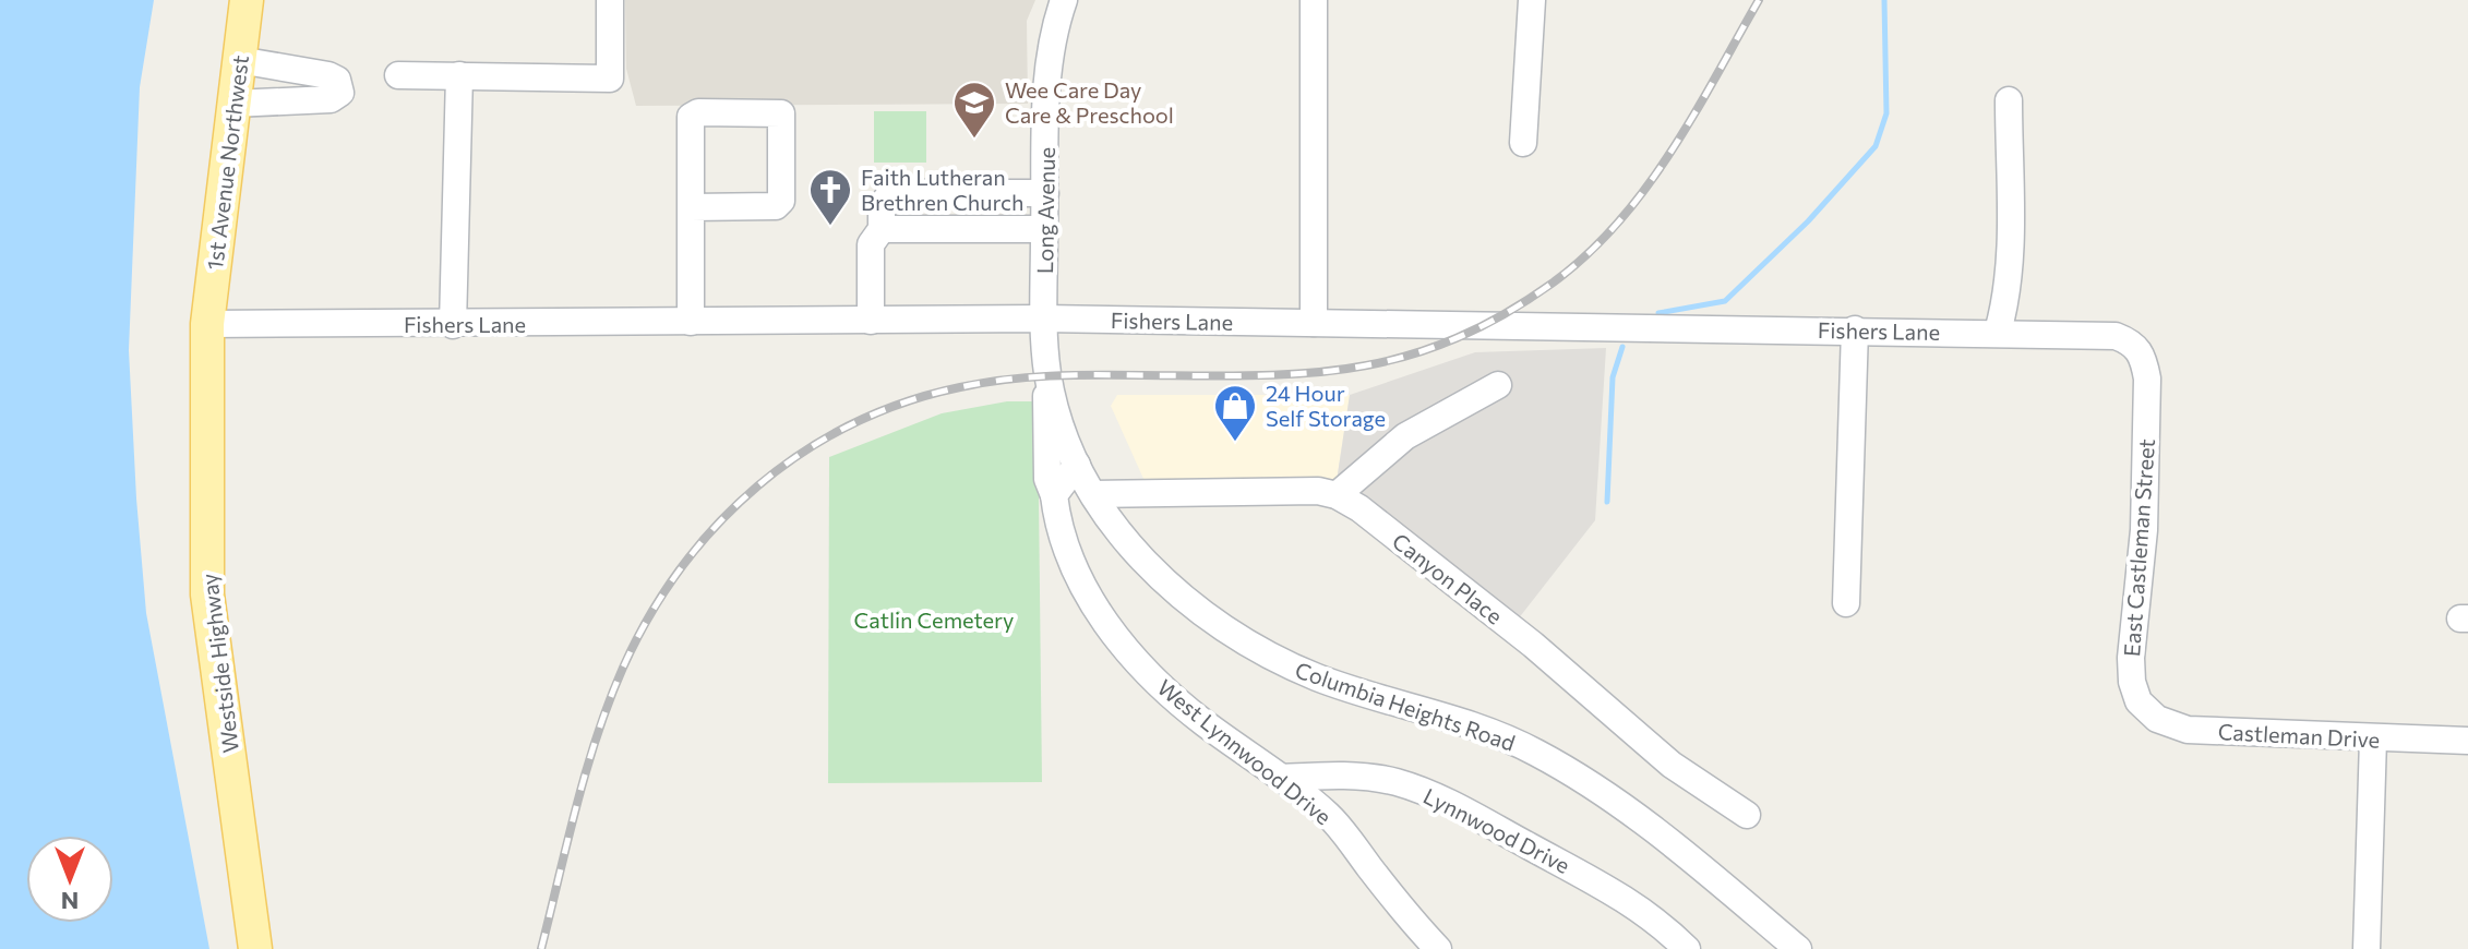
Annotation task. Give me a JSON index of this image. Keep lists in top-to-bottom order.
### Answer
{
  "streets": {
    "main road": ["1st Avenue Northwest", "Westside Highway"],
    "street": [
      "Long Avenue",
      "Fishers Lane",
      "East Castleman Street",
      "Canyon Place",
      "Columbia Heights Road",
      "Castleman Drive",
      "West Lynnwood Drive",
      "Lynnwood Drive"
    ]
  },
  "crossings": [
    ["1st Avenue Northwest", "Fishers Lane"],
    ["1st Avenue Northwest", "Westside Highway"],
    ["Long Avenue", "Fishers Lane"],
    ["Long Avenue", "Columbia Heights Road"],
    ["Fishers Lane", "East Castleman Street"],
    ["Fishers Lane", "Westside Highway"],
    ["Fishers Lane", "Columbia Heights Road"],
    ["East Castleman Street", "Castleman Drive"],
    ["Canyon Place", "Columbia Heights Road"],
    ["Columbia Heights Road", "West Lynnwood Drive"],
    ["West Lynnwood Drive", "Lynnwood Drive"]
  ],
  "parks": ["Catlin Cemetery"],
  "places": {
    "school or university": ["Wee Care Day Care & Preschool"],
    "church": ["Faith Lutheran Brethren Church"],
    "shop": ["24 Hour Self Storage"]
  },
  "north": "bottom"
}
